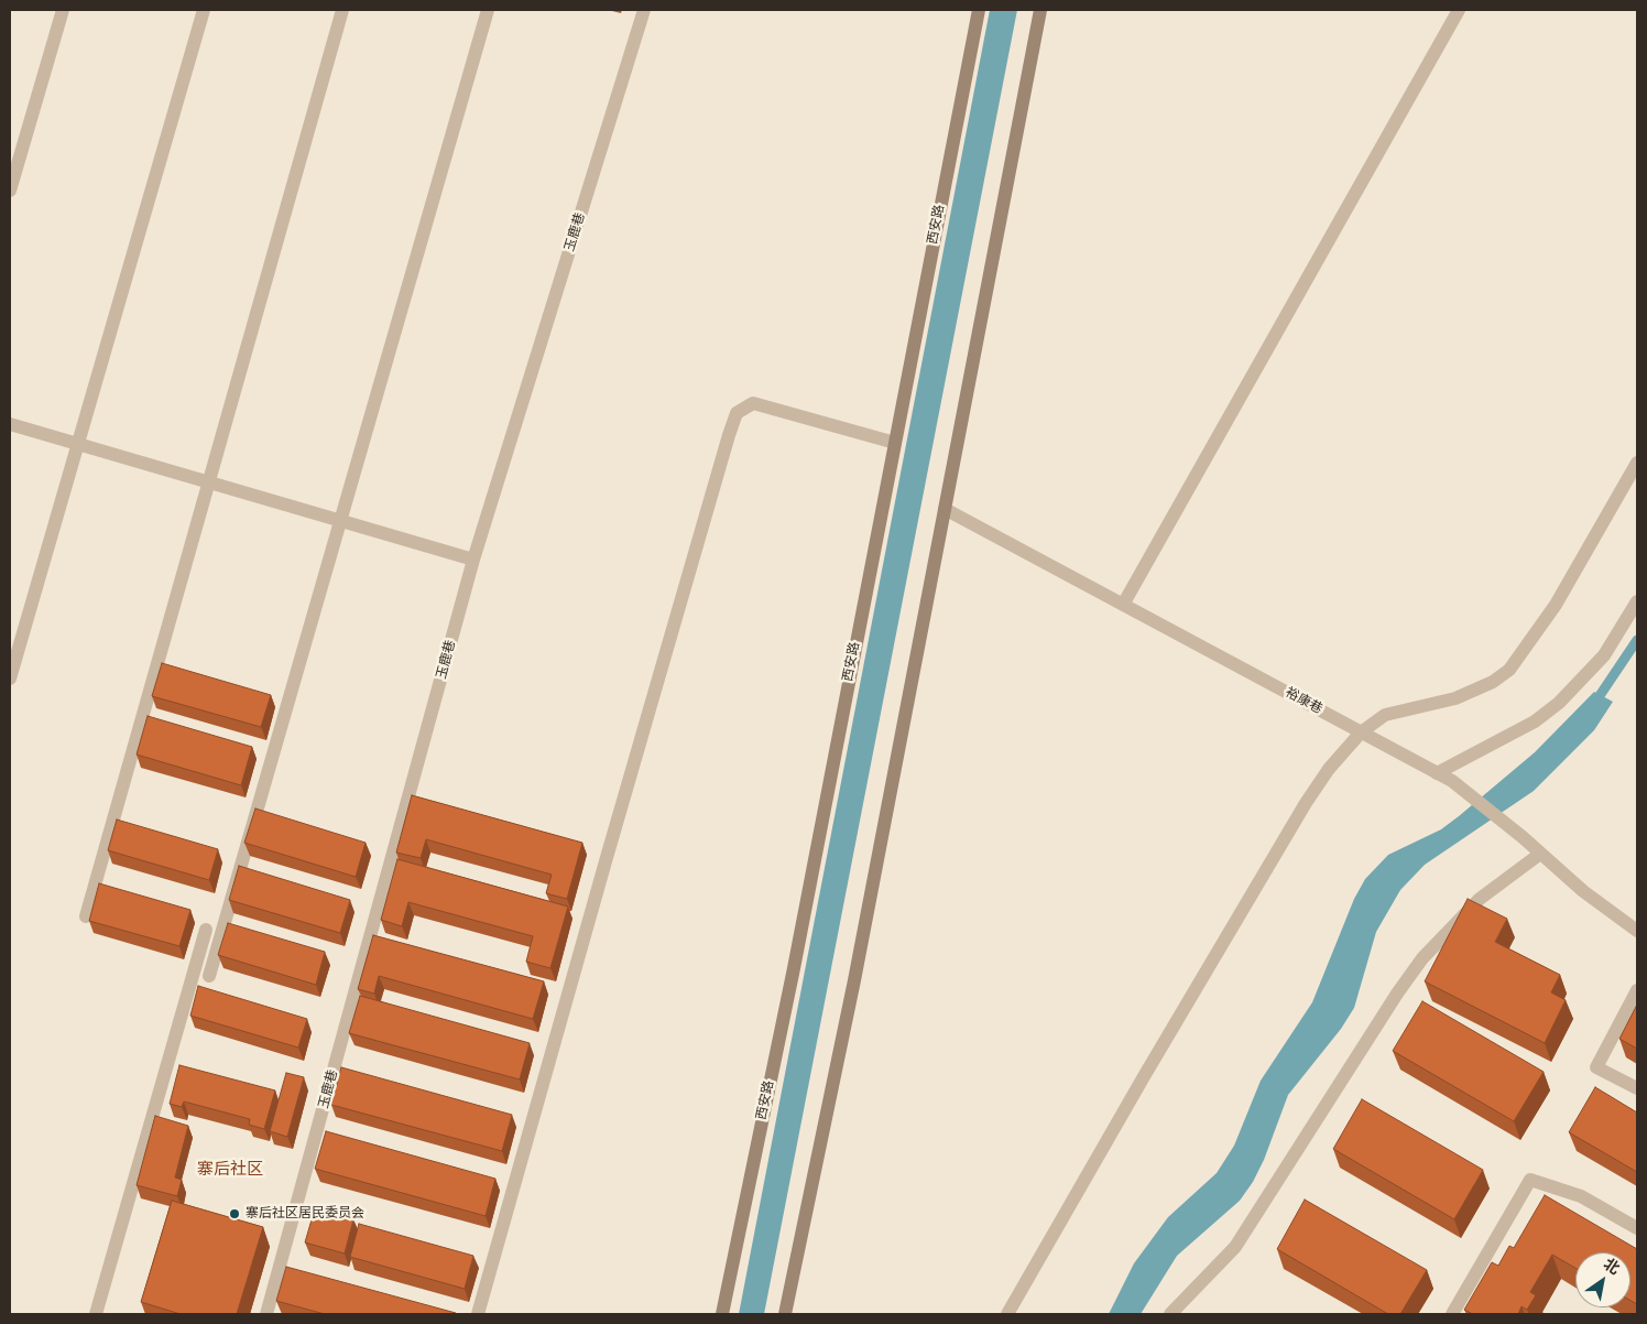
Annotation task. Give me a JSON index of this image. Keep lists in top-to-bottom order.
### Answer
{
  "streets": {
    "street": ["西安路", "玉鹿巷", "裕康巷"]
  },
  "districts": ["寨后社区"],
  "places": ["寨后社区居民委员会"],
  "north": "top right"
}
